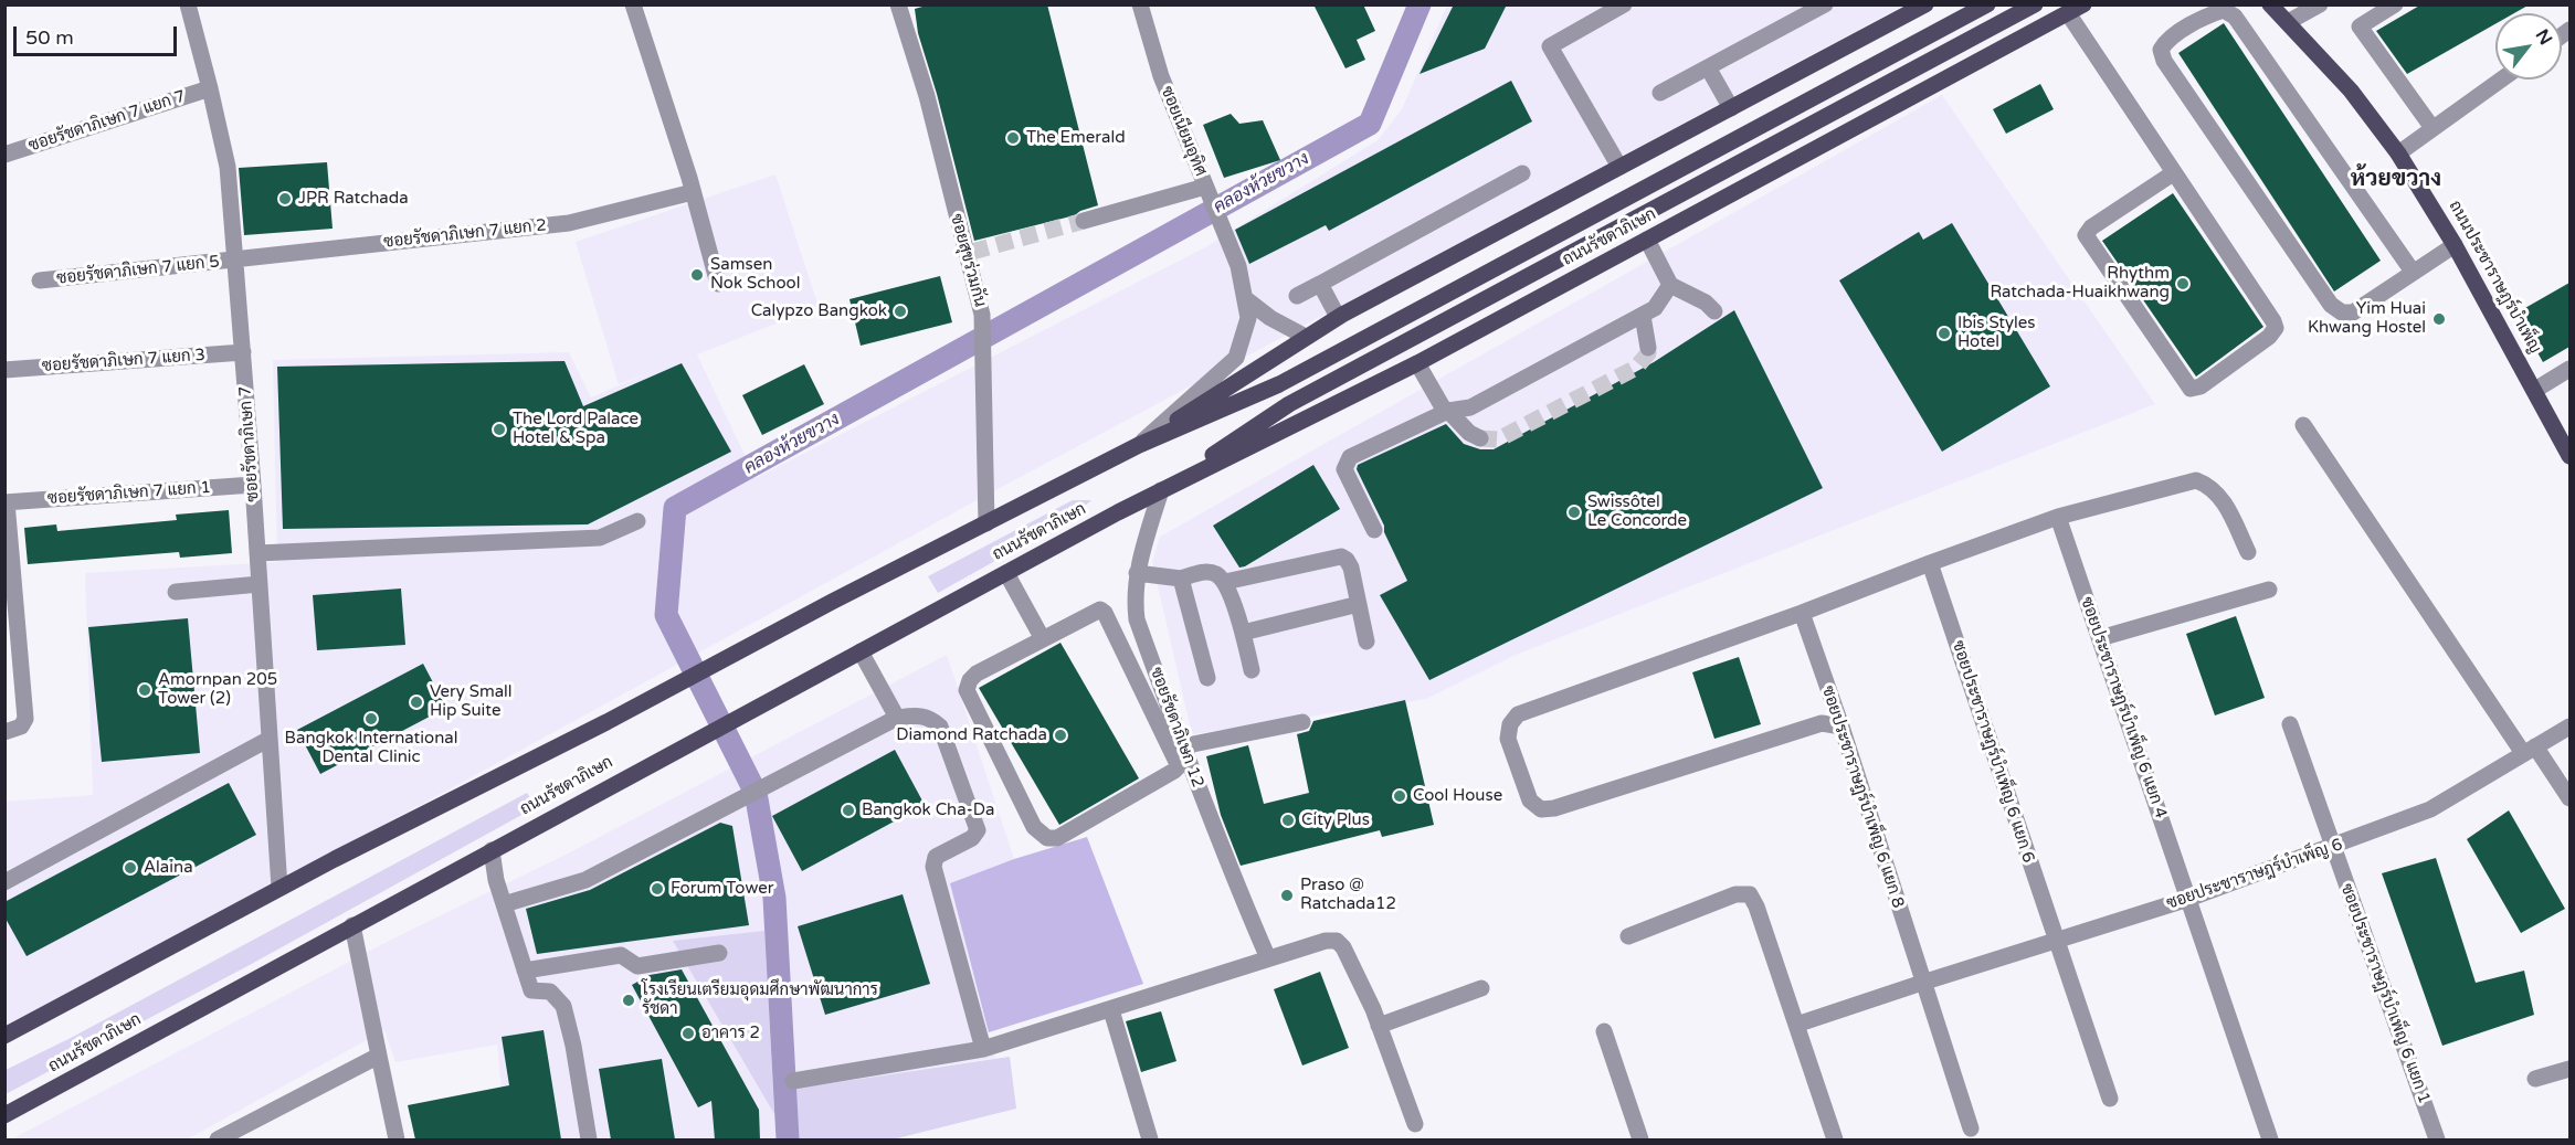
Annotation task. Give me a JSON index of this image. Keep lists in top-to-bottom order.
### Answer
{
  "streets": {
    "main road": ["ถนนรัชดาภิเษก", "ถนนประชาราษฎร์บำเพ็ญ"],
    "street": [
      "ซอยรัชดาภิเษก 7 แยก 7",
      "ซอยเนียมอุทิศ",
      "ซอยรัชดาภิเษก 7 แยก 2",
      "ซอยสุขร่วมกัน",
      "ซอยรัชดาภิเษก 7 แยก 5",
      "ซอยรัชดาภิเษก 7 แยก 3",
      "ซอยรัชดาภิเษก 7",
      "ซอยรัชดาภิเษก 7 แยก 1",
      "ซอยประชาราษฎร์บำเพ็ญ 6 แยก 4",
      "ซอยรัชดาภิเษก 12",
      "ซอยประชาราษฎร์บำเพ็ญ 6 แยก 6",
      "ซอยประชาราษฎร์บำเพ็ญ 6 แยก 8",
      "ซอยประชาราษฎร์บำเพ็ญ 6",
      "ซอยประชาราษฎร์บำเพ็ญ 6 แยก 1"
    ]
  },
  "crossings": [
    ["ซอยรัชดาภิเษก 7 แยก 7", "ซอยรัชดาภิเษก 7"],
    ["ซอยเนียมอุทิศ", "ถนนรัชดาภิเษก"],
    ["ซอยรัชดาภิเษก 7 แยก 2", "ซอยรัชดาภิเษก 7 แยก 5"],
    ["ซอยรัชดาภิเษก 7 แยก 2", "ซอยรัชดาภิเษก 7"],
    ["ถนนรัชดาภิเษก", "ซอยสุขร่วมกัน"],
    ["ถนนรัชดาภิเษก", "ซอยรัชดาภิเษก 7"],
    ["ถนนรัชดาภิเษก", "ซอยรัชดาภิเษก 12"],
    ["ซอยรัชดาภิเษก 7 แยก 5", "ซอยรัชดาภิเษก 7"],
    ["ซอยรัชดาภิเษก 7 แยก 3", "ซอยรัชดาภิเษก 7"],
    ["ซอยรัชดาภิเษก 7", "ซอยรัชดาภิเษก 7 แยก 1"],
    ["ซอยประชาราษฎร์บำเพ็ญ 6 แยก 4", "ซอยประชาราษฎร์บำเพ็ญ 6"],
    ["ซอยประชาราษฎร์บำเพ็ญ 6 แยก 6", "ซอยประชาราษฎร์บำเพ็ญ 6"],
    ["ซอยประชาราษฎร์บำเพ็ญ 6 แยก 8", "ซอยประชาราษฎร์บำเพ็ญ 6"],
    ["ซอยประชาราษฎร์บำเพ็ญ 6", "ซอยประชาราษฎร์บำเพ็ญ 6 แยก 1"]
  ],
  "districts": ["ห้วยขวาง"],
  "water": ["คลองห้วยขวาง"],
  "places": [
    "The Emerald",
    "JPR Ratchada",
    "Samsen Nok School",
    "Rhythm Ratchada-Huaikhwang",
    "Calypzo Bangkok",
    "Yim Huai Khwang Hostel",
    "Ibis Styles Hotel",
    "The Lord Palace Hotel & Spa",
    "Swissôtel Le Concorde",
    "Amornpan 205 Tower (2)",
    "Very Small Hip Suite",
    "Bangkok International Dental Clinic",
    "Diamond Ratchada",
    "Cool House",
    "Bangkok Cha-Da",
    "City Plus",
    "Alaina",
    "Forum Tower",
    "Praso @ Ratchada12",
    "โรงเรียนเตรียมอุดมศึกษาพัฒนาการ รัชดา",
    "อาคาร 2"
  ],
  "scale_bar": "50 m",
  "north": "top right"
}
